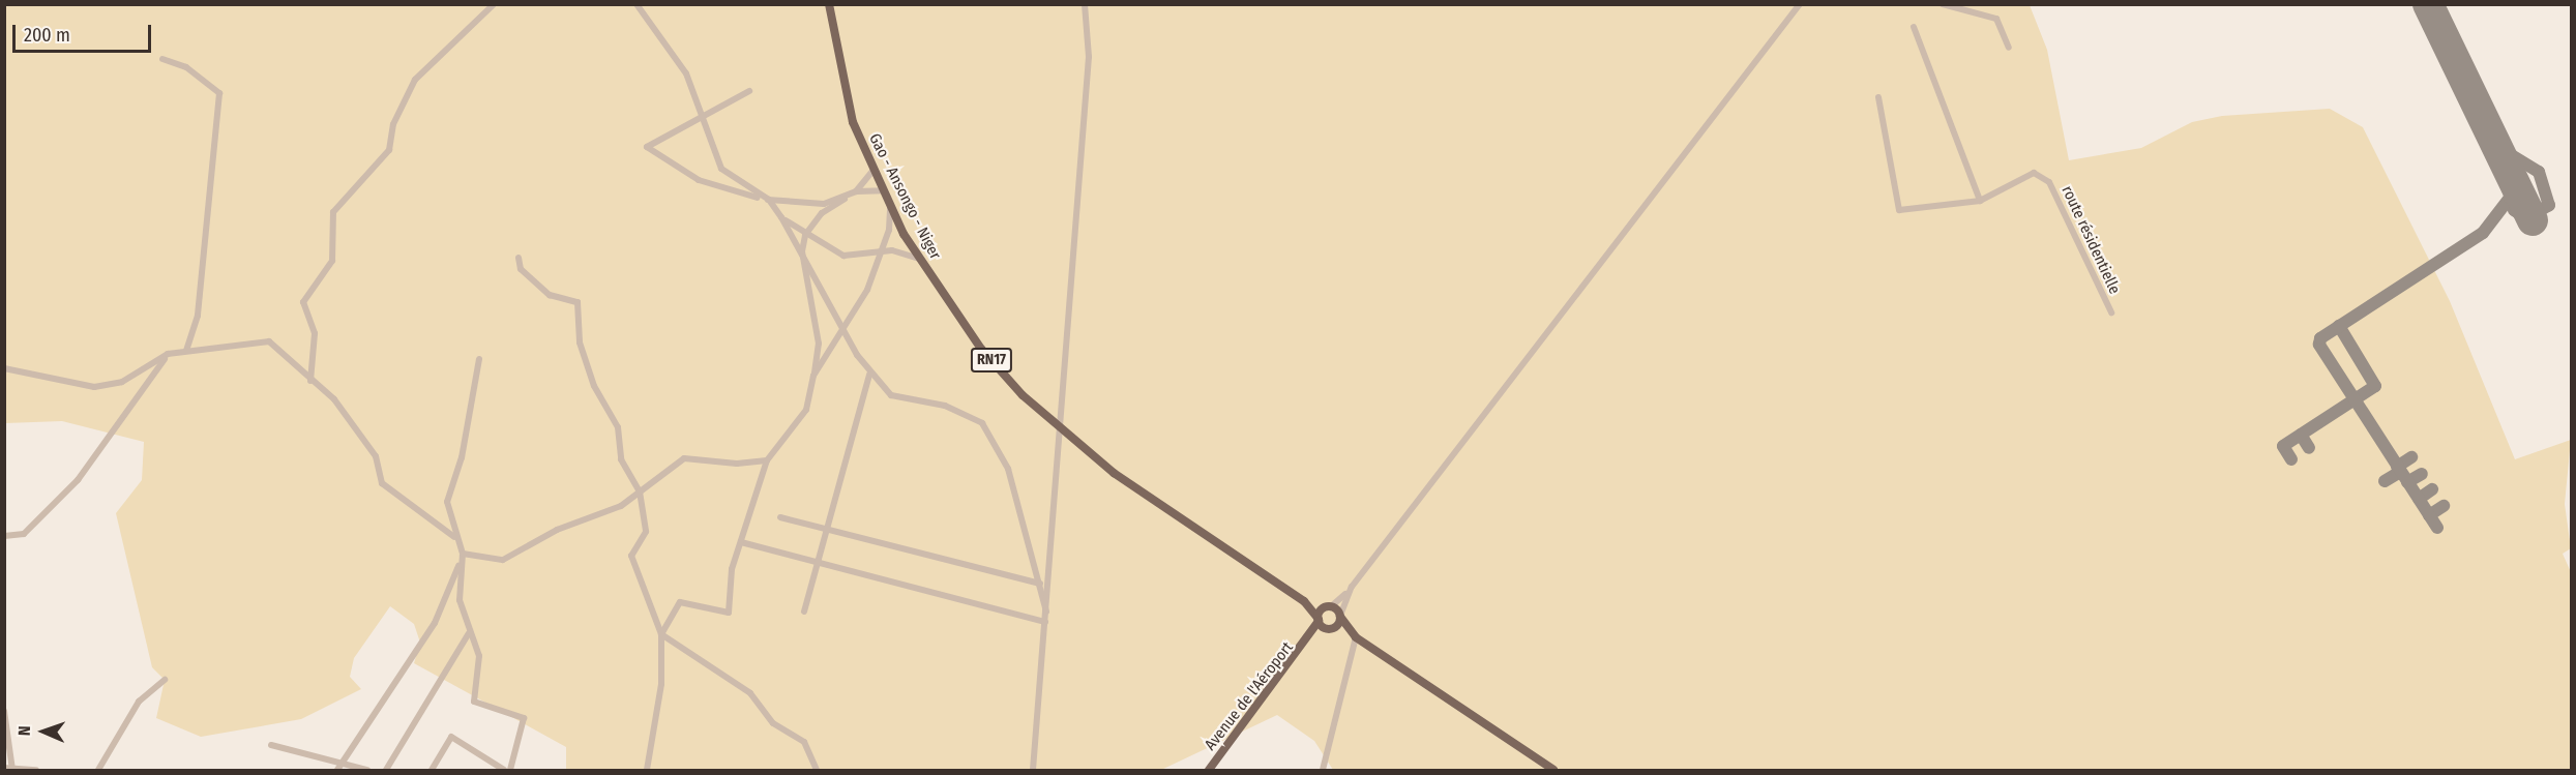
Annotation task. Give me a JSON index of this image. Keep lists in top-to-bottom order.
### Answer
{
  "streets": {
    "main road": ["Gao - Ansongo - Niger", "RN17", "Avenue de l'Aéroport"],
    "street": ["route résidentielle"]
  },
  "crossings": [
    ["Gao - Ansongo - Niger", "RN17"]
  ],
  "scale_bar": "200 m",
  "north": "left"
}
